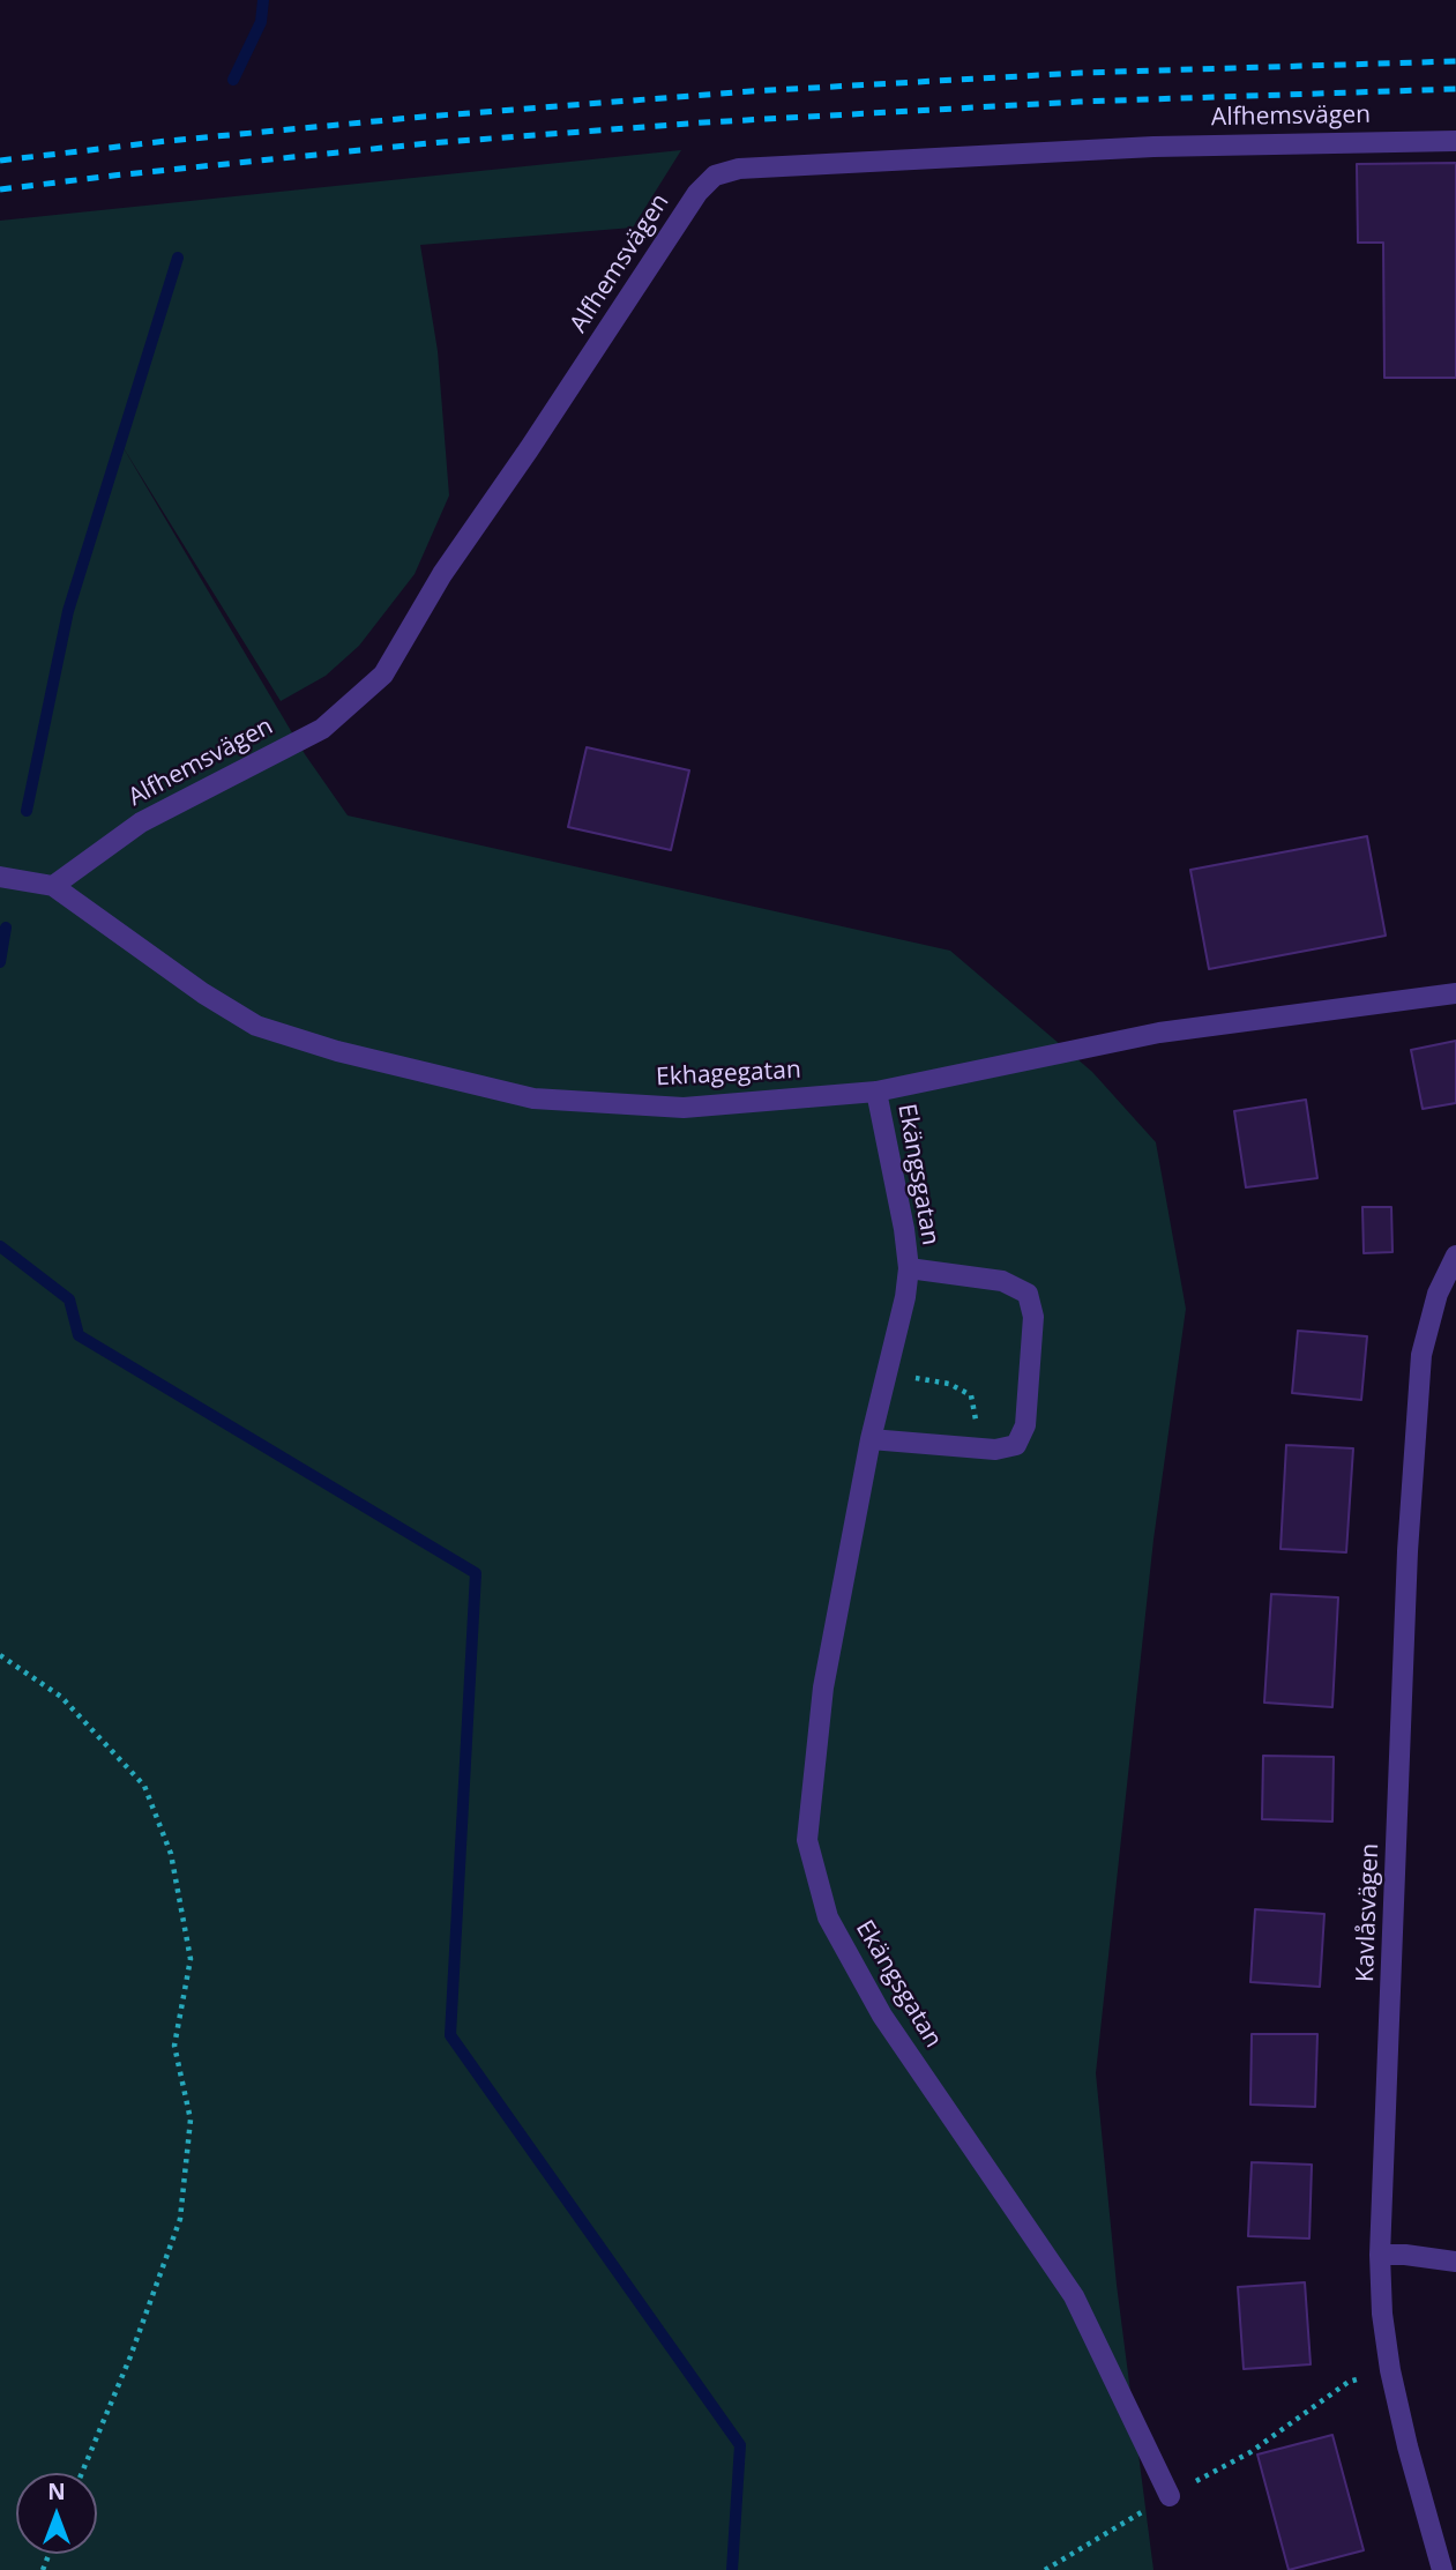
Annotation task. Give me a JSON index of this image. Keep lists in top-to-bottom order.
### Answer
{
  "streets": {
    "street": [
      "Alfhemsvägen",
      "Ekhagegatan",
      "Ekängsgatan",
      "Kavlåsvägen"
    ]
  },
  "crossings": [
    ["Alfhemsvägen", "Ekhagegatan"],
    ["Ekhagegatan", "Ekängsgatan"]
  ],
  "north": "top"
}
